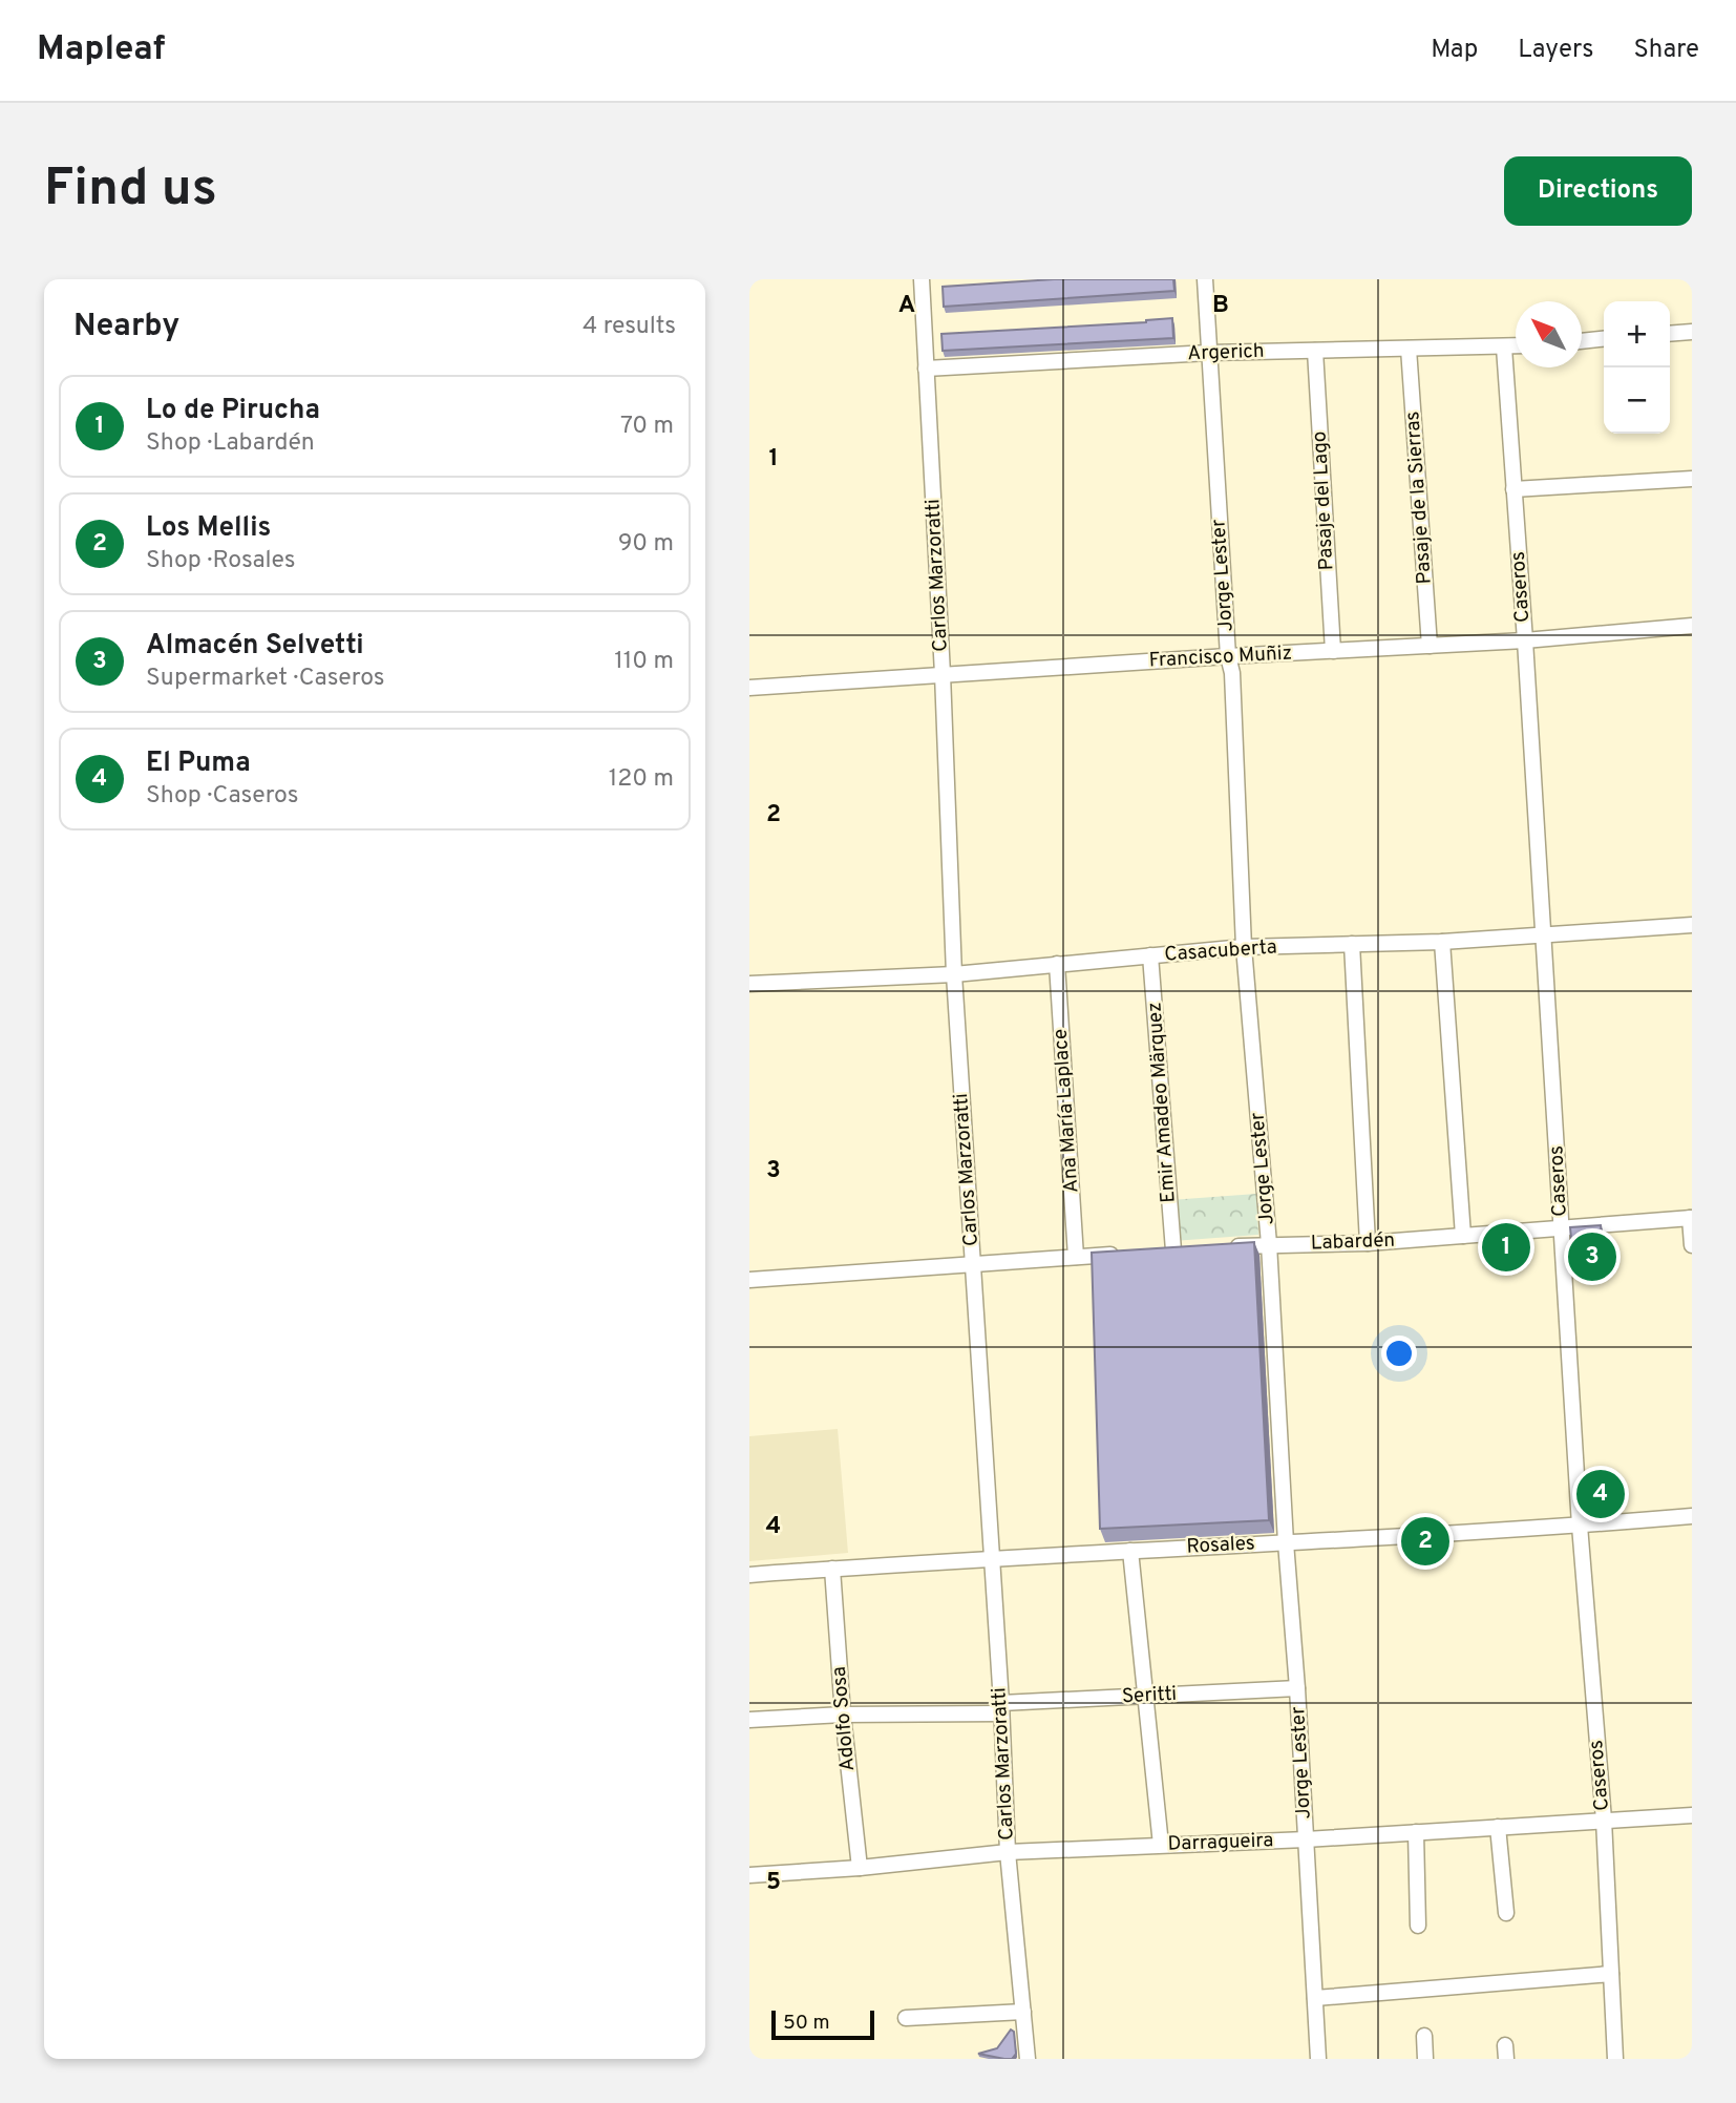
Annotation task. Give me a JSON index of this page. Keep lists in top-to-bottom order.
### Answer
{
  "streets": {
    "street": [
      "Argerich",
      "Pasaje de la Sierras",
      "Pasaje del Lago",
      "Carlos Marzoratti",
      "Jorge Lester",
      "Caseros",
      "Francisco Muñiz",
      "Casacuberta",
      "Emir Amadeo Märquez",
      "Ana María Laplace",
      "Labardén",
      "Rosales",
      "Seritti",
      "Adolfo Sosa",
      "Darragueira"
    ]
  },
  "crossings": [
    ["Argerich", "Pasaje de la Sierras"],
    ["Argerich", "Pasaje del Lago"],
    ["Argerich", "Carlos Marzoratti"],
    ["Argerich", "Jorge Lester"],
    ["Argerich", "Caseros"],
    ["Pasaje de la Sierras", "Francisco Muñiz"],
    ["Pasaje del Lago", "Francisco Muñiz"],
    ["Carlos Marzoratti", "Francisco Muñiz"],
    ["Carlos Marzoratti", "Casacuberta"],
    ["Carlos Marzoratti", "Rosales"],
    ["Carlos Marzoratti", "Seritti"],
    ["Carlos Marzoratti", "Darragueira"],
    ["Jorge Lester", "Francisco Muñiz"],
    ["Jorge Lester", "Casacuberta"],
    ["Jorge Lester", "Labardén"],
    ["Jorge Lester", "Rosales"],
    ["Jorge Lester", "Seritti"],
    ["Jorge Lester", "Darragueira"],
    ["Caseros", "Francisco Muñiz"],
    ["Caseros", "Casacuberta"],
    ["Caseros", "Labardén"],
    ["Caseros", "Rosales"],
    ["Caseros", "Darragueira"],
    ["Casacuberta", "Emir Amadeo Märquez"],
    ["Casacuberta", "Ana María Laplace"],
    ["Rosales", "Adolfo Sosa"],
    ["Seritti", "Adolfo Sosa"],
    ["Adolfo Sosa", "Darragueira"]
  ],
  "scale_bar": "50 m",
  "north": "top left",
  "page": {
    "header": "Mapleaf",
    "nav": ["Map", "Layers", "Share"],
    "buttons": "Directions",
    "title": "Find us",
    "heading": ["Nearby", "4 results"],
    "map_buttons": ["+", "−"],
    "list": [
      {
        "mark": "1",
        "name": "Lo de Pirucha",
        "note": "Shop · Labardén",
        "value": "70 m"
      },
      {
        "mark": "2",
        "name": "Los Mellis",
        "note": "Shop · Rosales",
        "value": "90 m"
      },
      {
        "mark": "3",
        "name": "Almacén Selvetti",
        "note": "Supermarket · Caseros",
        "value": "110 m"
      },
      {
        "mark": "4",
        "name": "El Puma",
        "note": "Shop · Caseros",
        "value": "120 m"
      }
    ],
    "pins": [
      "1",
      "3",
      "4",
      "2"
    ],
    "scale": "50 m"
  },
  "grid": {
    "columns": ["A", "B"],
    "rows": [
      "1",
      "2",
      "3",
      "4",
      "5"
    ]
  }
}
